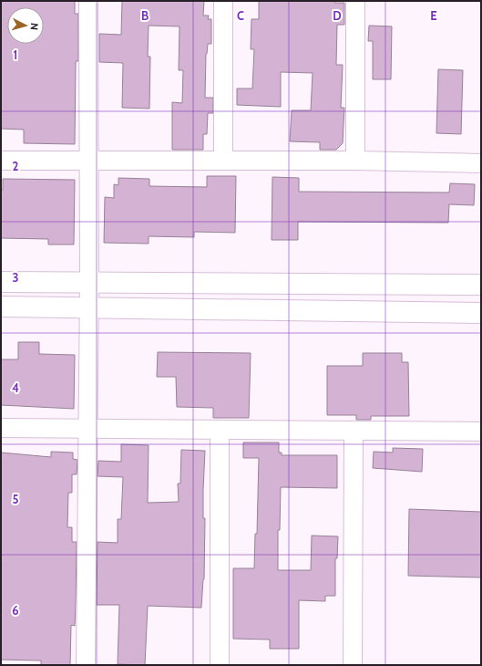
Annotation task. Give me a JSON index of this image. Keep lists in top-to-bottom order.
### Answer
{
  "north": "right",
  "grid": {
    "columns": [
      "B",
      "C",
      "D",
      "E"
    ],
    "rows": [
      "1",
      "2",
      "3",
      "4",
      "5",
      "6"
    ]
  }
}
